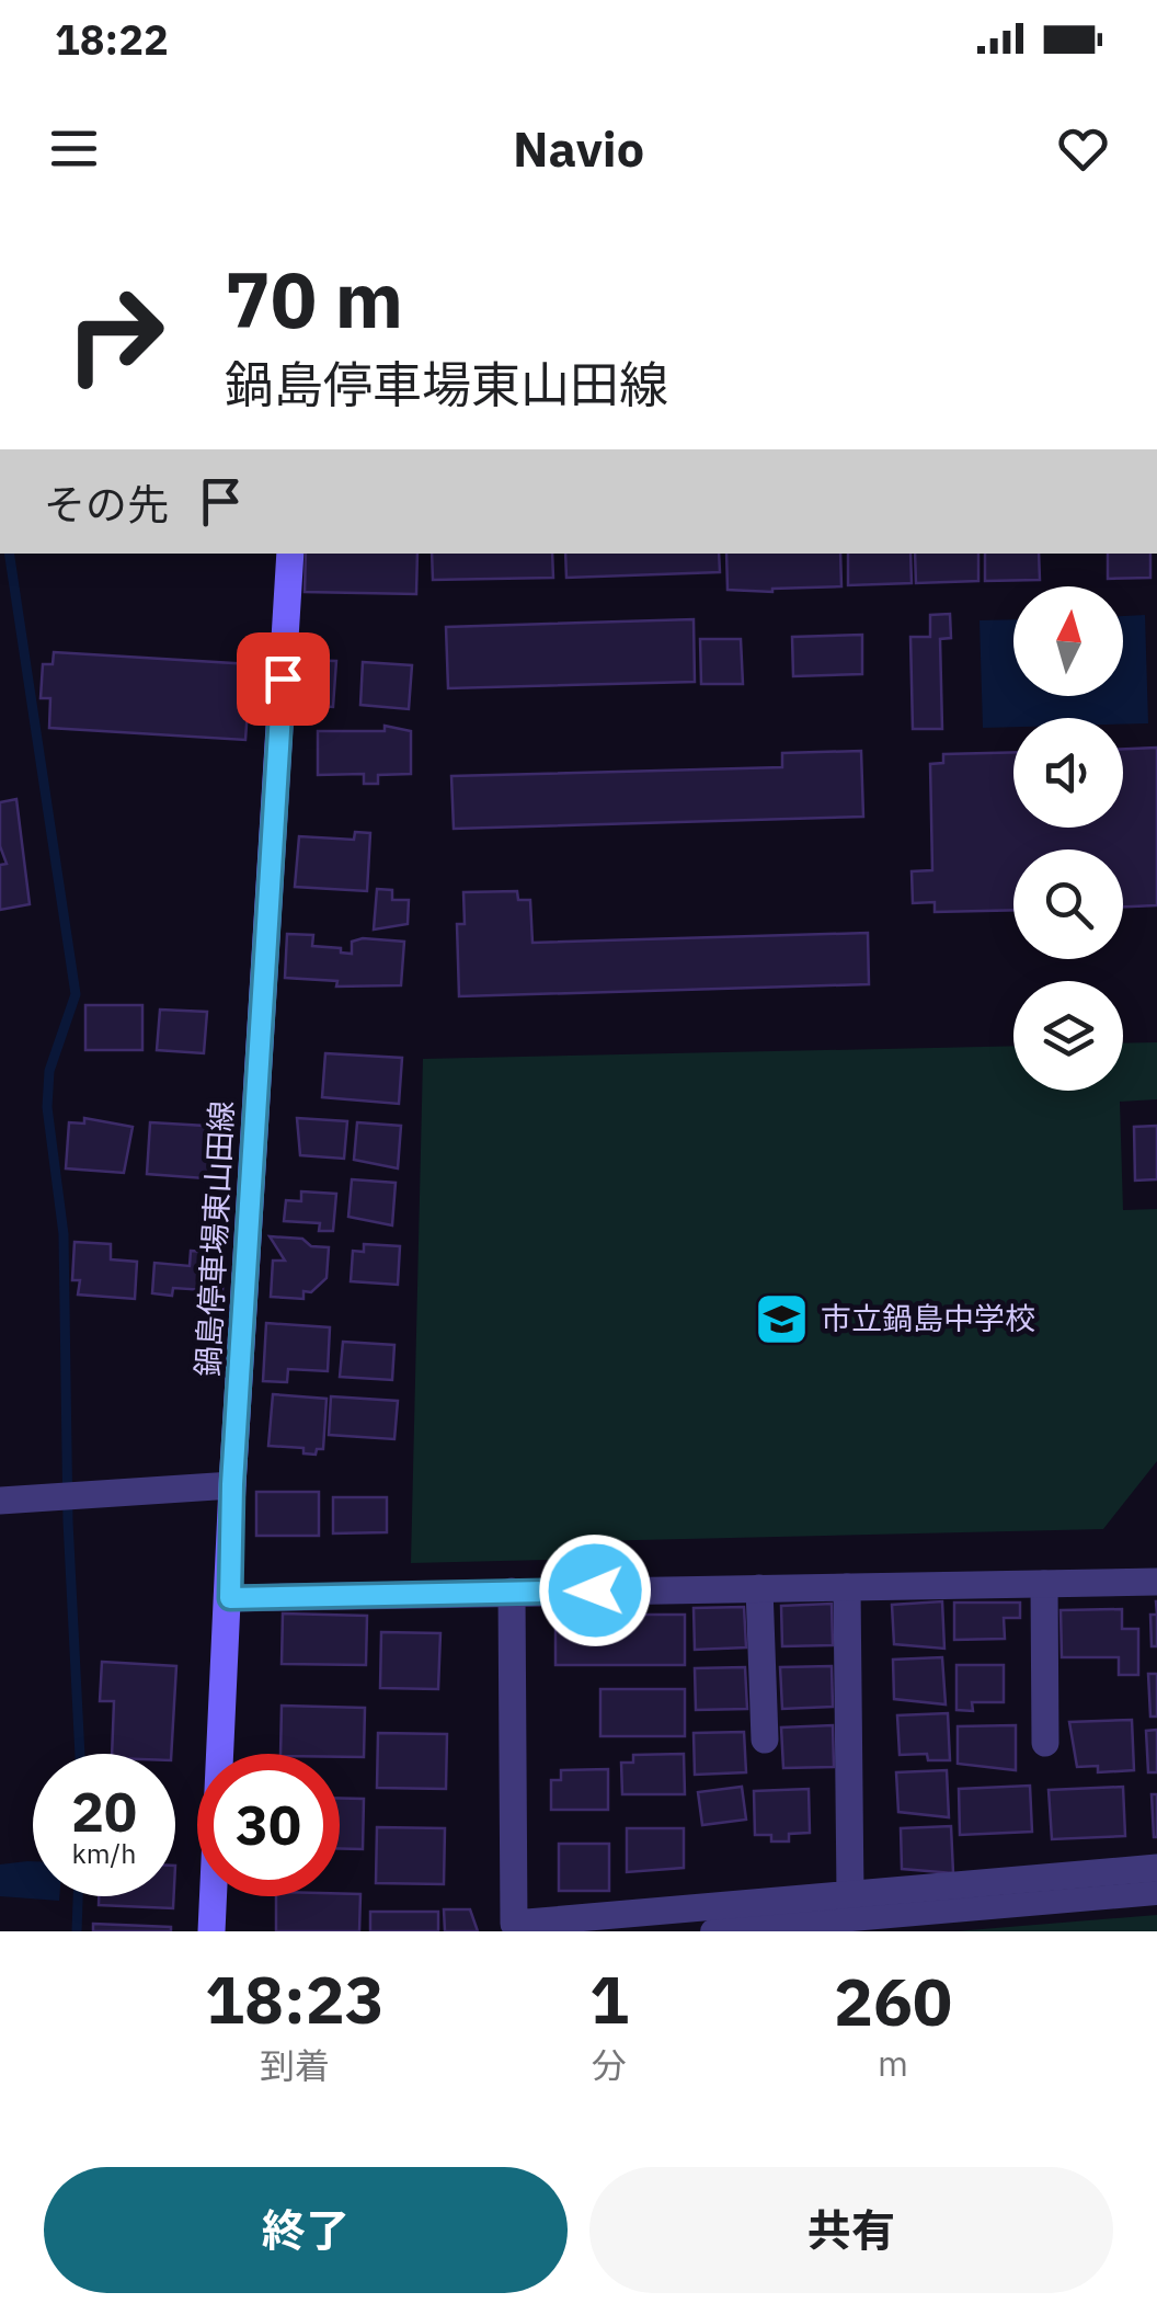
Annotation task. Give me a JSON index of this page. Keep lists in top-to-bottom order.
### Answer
{
  "streets": {
    "main road": ["鍋島停車場東山田線"]
  },
  "places": {
    "school or university": ["市立鍋島中学校"]
  },
  "north": "top",
  "page": {
    "status": "18:22",
    "header": "Navio",
    "turn": ["70 m", "鍋島停車場東山田線"],
    "then": "その先",
    "speed": "20 km/h",
    "limit": "30",
    "eta": [
      "18:23",
      "到着",
      "1",
      "分",
      "260",
      "m"
    ],
    "buttons": ["終了", "共有"]
  }
}
